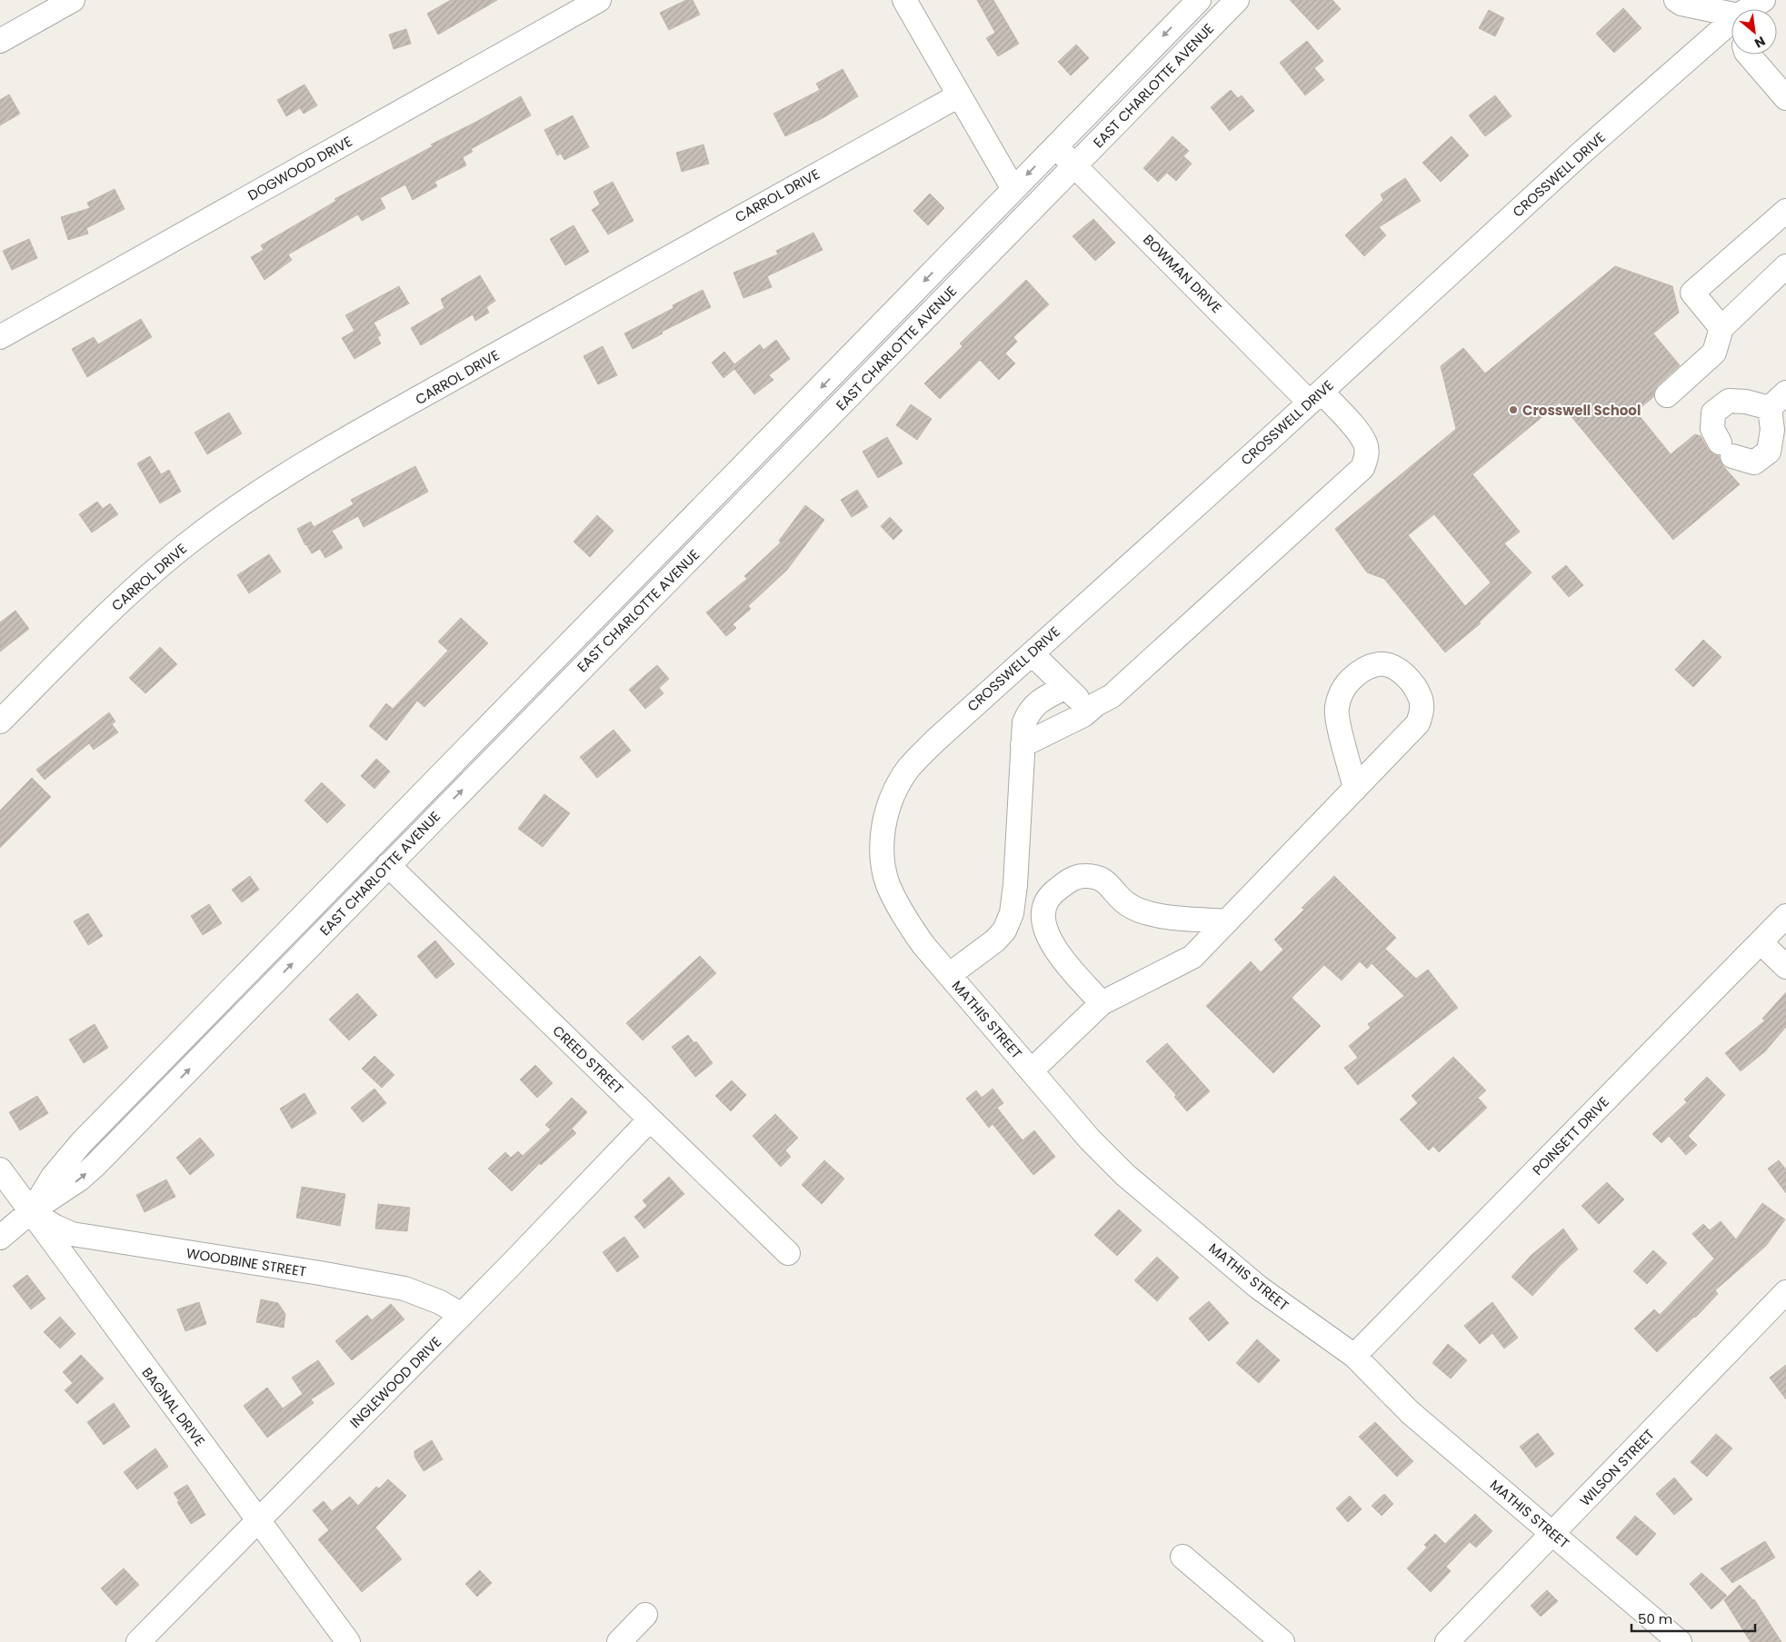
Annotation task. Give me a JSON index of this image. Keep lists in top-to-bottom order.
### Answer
{
  "streets": {
    "street": [
      "EAST CHARLOTTE AVENUE",
      "DOGWOOD DRIVE",
      "CROSSWELL DRIVE",
      "CARROL DRIVE",
      "BOWMAN DRIVE",
      "MATHIS STREET",
      "CREED STREET",
      "POINSETT DRIVE",
      "WOODBINE STREET",
      "INGLEWOOD DRIVE",
      "BAGNAL DRIVE",
      "WILSON STREET"
    ]
  },
  "crossings": [
    ["EAST CHARLOTTE AVENUE", "BOWMAN DRIVE"],
    ["EAST CHARLOTTE AVENUE", "CREED STREET"],
    ["EAST CHARLOTTE AVENUE", "WOODBINE STREET"],
    ["EAST CHARLOTTE AVENUE", "BAGNAL DRIVE"],
    ["CROSSWELL DRIVE", "BOWMAN DRIVE"],
    ["CROSSWELL DRIVE", "MATHIS STREET"],
    ["MATHIS STREET", "POINSETT DRIVE"],
    ["MATHIS STREET", "WILSON STREET"],
    ["CREED STREET", "INGLEWOOD DRIVE"],
    ["WOODBINE STREET", "INGLEWOOD DRIVE"],
    ["WOODBINE STREET", "BAGNAL DRIVE"],
    ["INGLEWOOD DRIVE", "BAGNAL DRIVE"]
  ],
  "places": ["Crosswell School"],
  "scale_bar": "50 m",
  "north": "bottom right"
}
